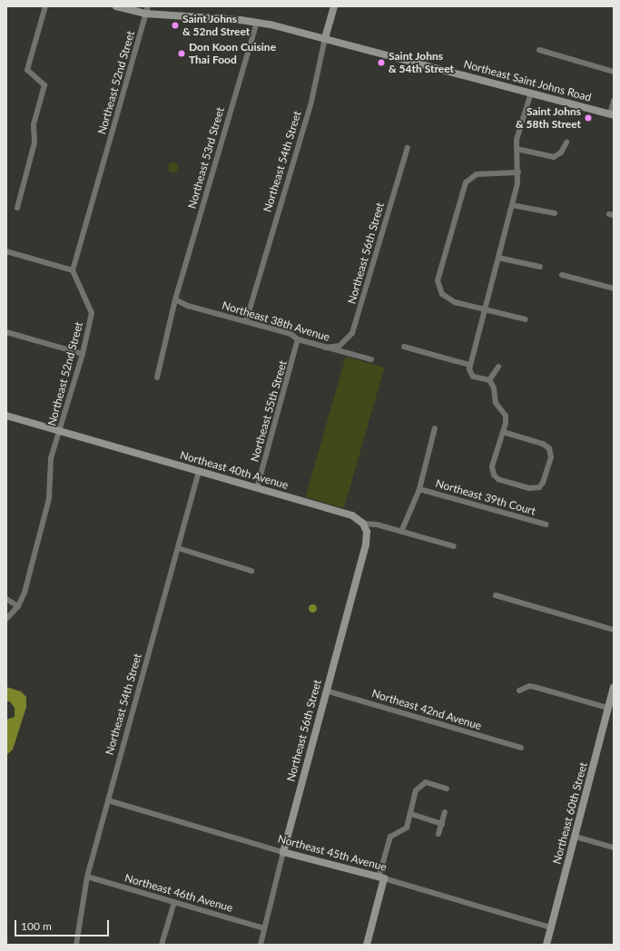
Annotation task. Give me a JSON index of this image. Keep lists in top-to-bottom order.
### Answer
{
  "streets": {
    "street": [
      "Northeast Saint Johns Road",
      "Northeast 52nd Street",
      "Northeast 53rd Street",
      "Northeast 54th Street",
      "Northeast 56th Street",
      "Northeast 38th Avenue",
      "Northeast 55th Street",
      "Northeast 40th Avenue",
      "Northeast 39th Court",
      "Northeast 42nd Avenue",
      "Northeast 60th Street",
      "Northeast 45th Avenue",
      "Northeast 46th Avenue"
    ]
  },
  "crossings": [
    ["Northeast Saint Johns Road", "Northeast 52nd Street"],
    ["Northeast Saint Johns Road", "Northeast 53rd Street"],
    ["Northeast Saint Johns Road", "Northeast 54th Street"],
    ["Northeast 52nd Street", "Northeast 40th Avenue"],
    ["Northeast 53rd Street", "Northeast 38th Avenue"],
    ["Northeast 54th Street", "Northeast 38th Avenue"],
    ["Northeast 54th Street", "Northeast 40th Avenue"],
    ["Northeast 54th Street", "Northeast 45th Avenue"],
    ["Northeast 54th Street", "Northeast 46th Avenue"],
    ["Northeast 56th Street", "Northeast 38th Avenue"],
    ["Northeast 56th Street", "Northeast 40th Avenue"],
    ["Northeast 56th Street", "Northeast 42nd Avenue"],
    ["Northeast 56th Street", "Northeast 45th Avenue"],
    ["Northeast 56th Street", "Northeast 46th Avenue"],
    ["Northeast 38th Avenue", "Northeast 55th Street"],
    ["Northeast 55th Street", "Northeast 40th Avenue"],
    ["Northeast 60th Street", "Northeast 45th Avenue"]
  ],
  "places": [
    "Saint Johns & 52nd Street",
    "Don Koon Cuisine Thai Food",
    "Saint Johns & 54th Street",
    "Saint Johns & 58th Street"
  ],
  "scale_bar": "100 m"
}
